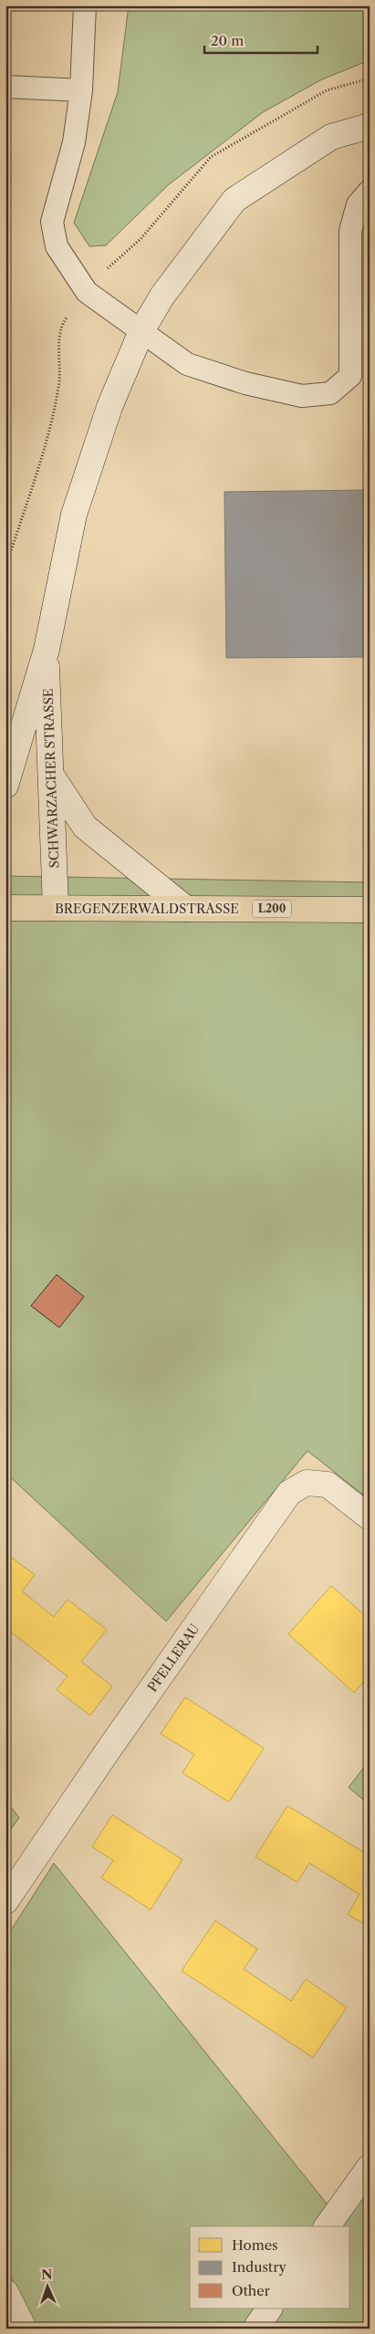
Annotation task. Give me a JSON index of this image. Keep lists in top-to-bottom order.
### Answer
{
  "streets": {
    "main road": [
      "SCHWARZACHER STRASSE",
      "BREGENZERWALDSTRASSE",
      "L200",
      "PFELLERAU"
    ]
  },
  "crossings": [
    ["SCHWARZACHER STRASSE", "BREGENZERWALDSTRASSE"]
  ],
  "legend": ["Homes", "Industry", "Other"],
  "scale_bar": "20 m",
  "north": "top"
}
